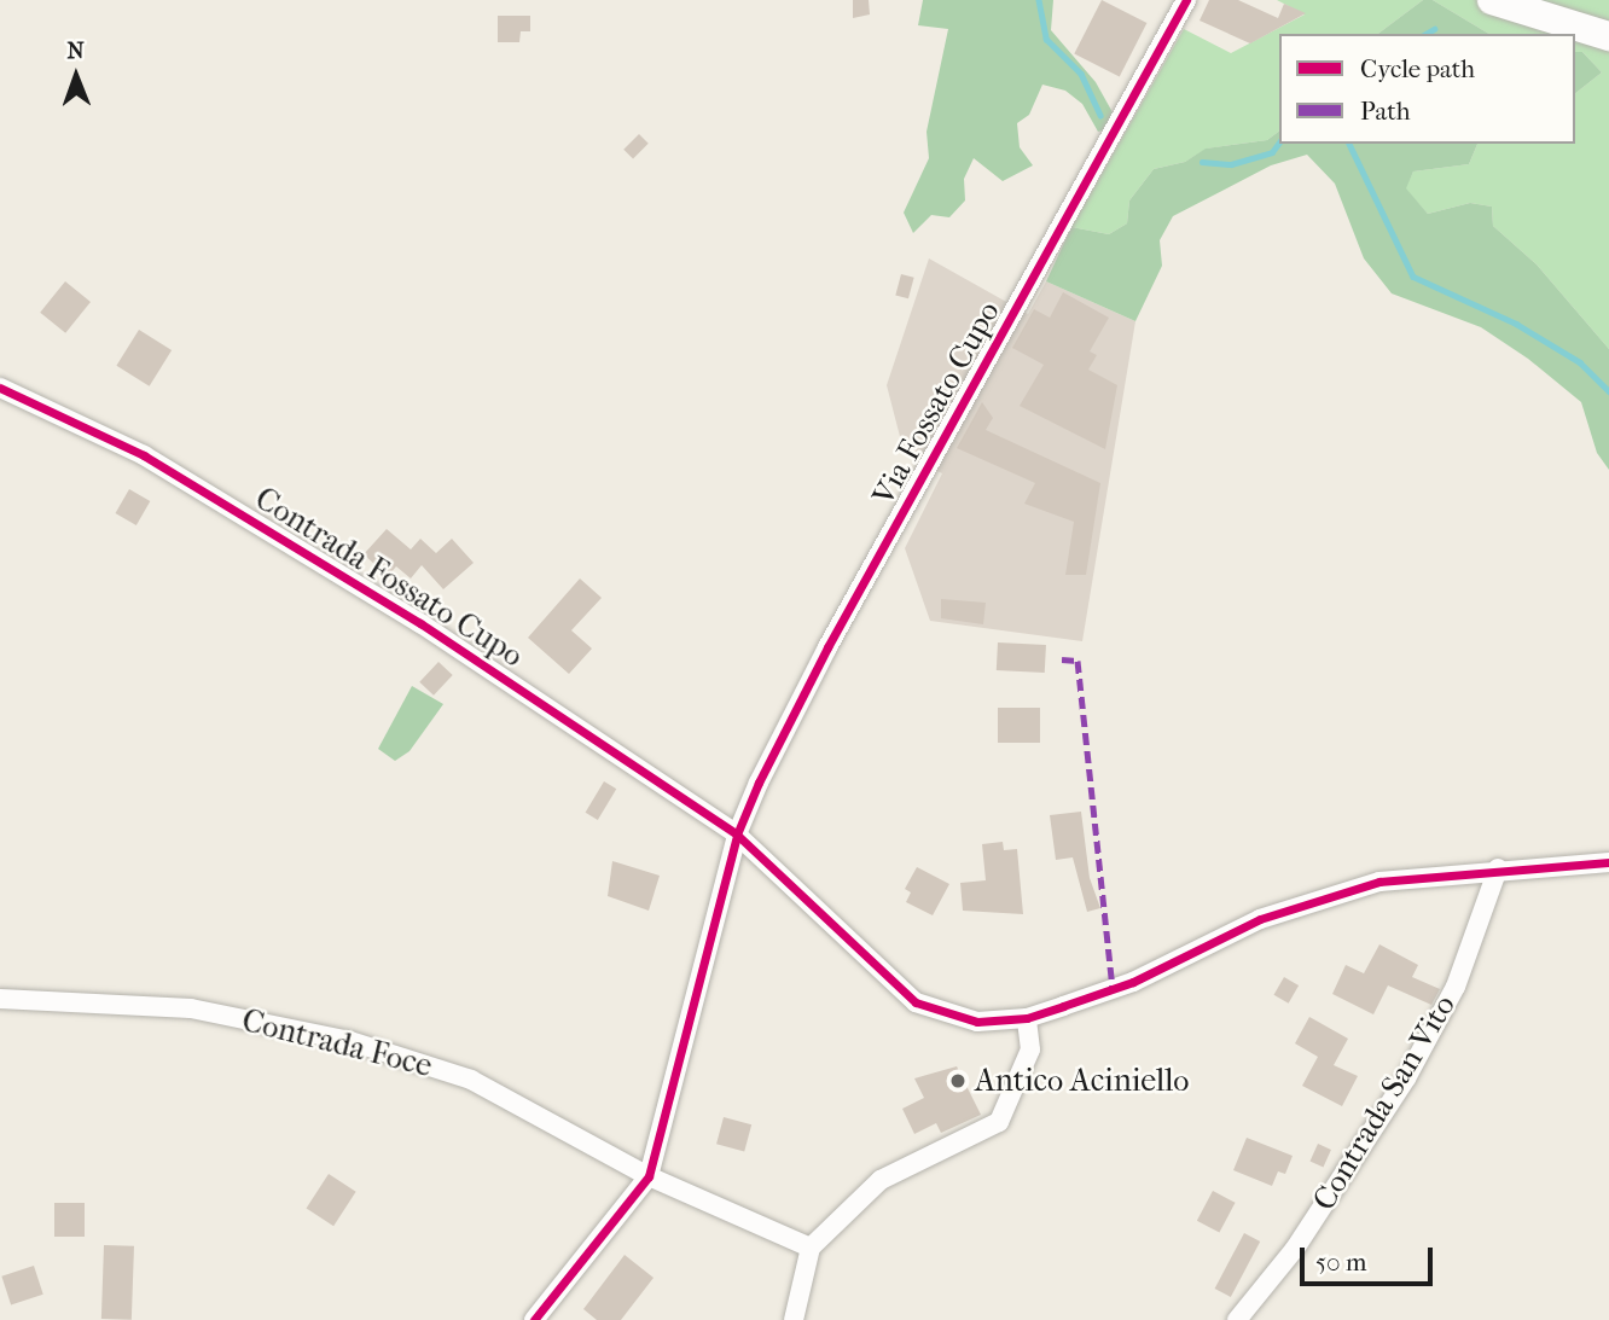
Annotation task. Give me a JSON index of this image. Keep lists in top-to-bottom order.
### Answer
{
  "streets": {
    "street": [
      "Via Fossato Cupo",
      "Contrada Fossato Cupo",
      "Contrada Foce",
      "Contrada San Vito"
    ]
  },
  "crossings": [
    ["Via Fossato Cupo", "Contrada Fossato Cupo"],
    ["Contrada Fossato Cupo", "Contrada San Vito"]
  ],
  "places": ["Antico Aciniello"],
  "legend": ["Cycle path", "Path"],
  "scale_bar": "50 m",
  "north": "top"
}
